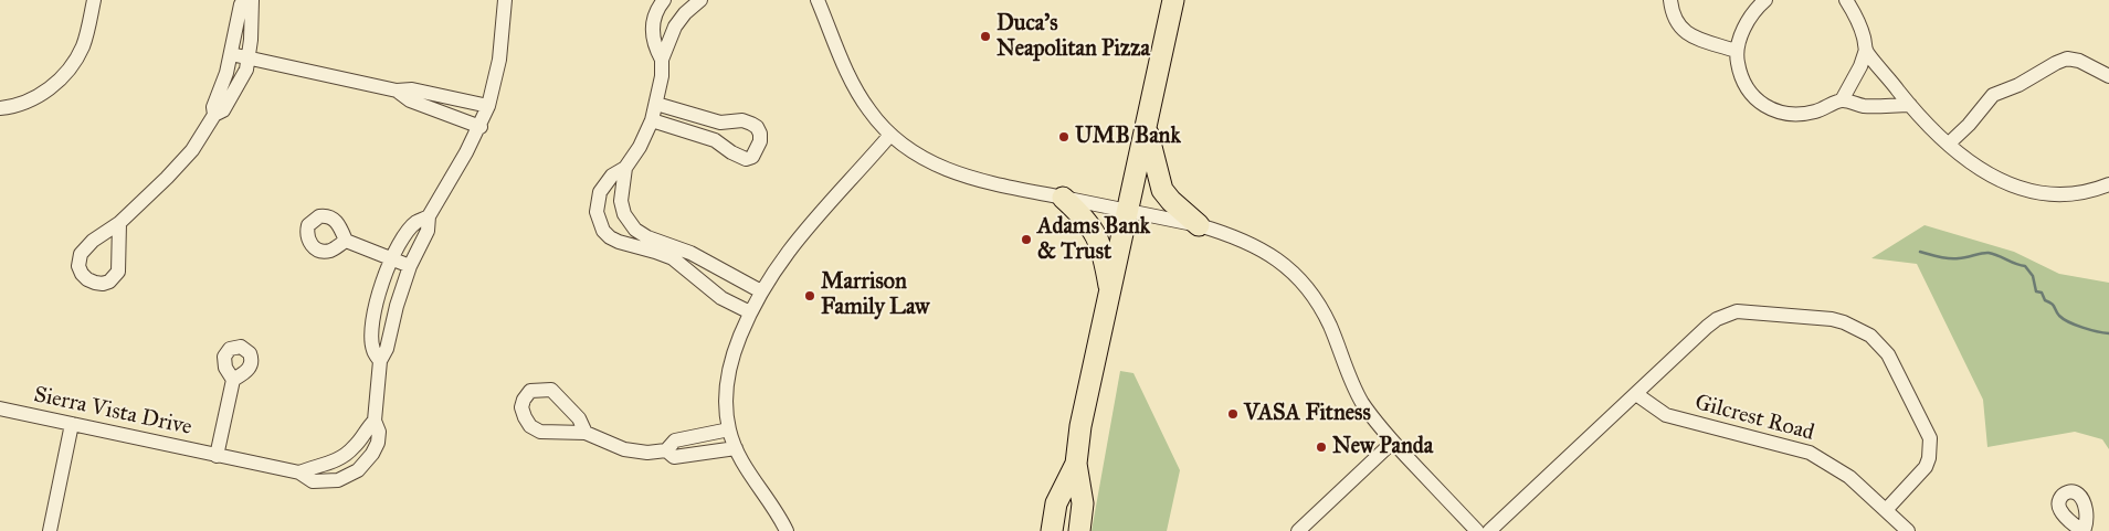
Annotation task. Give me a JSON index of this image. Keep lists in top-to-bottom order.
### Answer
{
  "streets": {
    "street": ["Sierra Vista Drive", "Gilcrest Road"]
  },
  "places": [
    "Duca's Neapolitan Pizza",
    "UMB Bank",
    "Adams Bank & Trust",
    "Marrison Family Law",
    "VASA Fitness",
    "New Panda"
  ]
}
